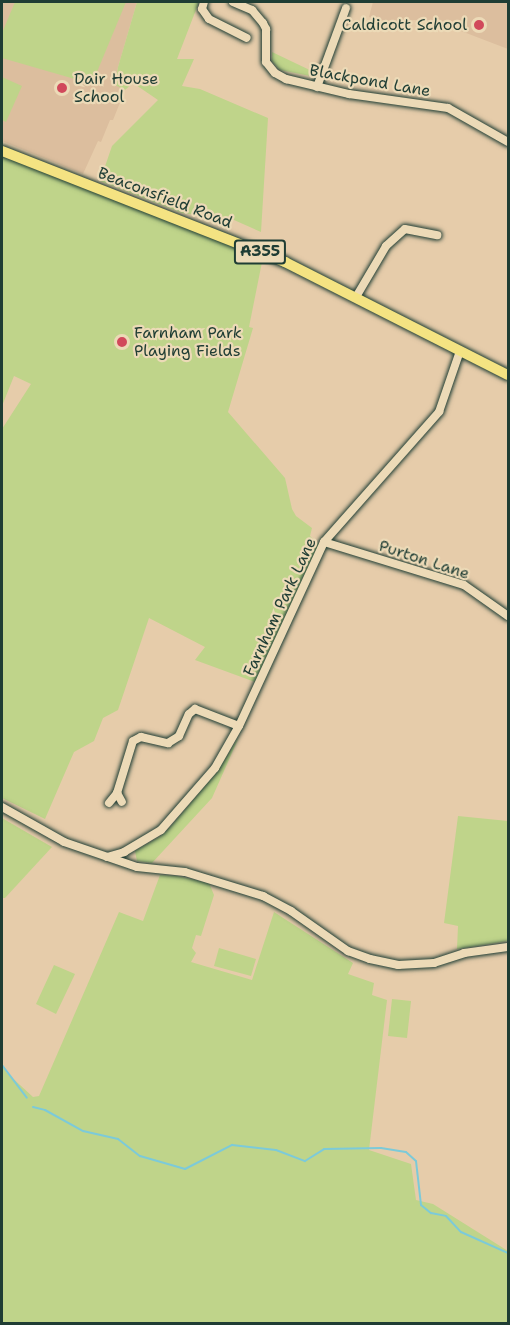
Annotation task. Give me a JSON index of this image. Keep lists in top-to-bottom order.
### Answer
{
  "streets": {
    "main road": ["Beaconsfield Road", "A355"],
    "street": ["Blackpond Lane", "Purton Lane", "Farnham Park Lane"]
  },
  "crossings": [
    ["Beaconsfield Road", "Farnham Park Lane"],
    ["Purton Lane", "Farnham Park Lane"]
  ],
  "places": ["Caldicott School", "Dair House School", "Farnham Park Playing Fields"]
}
